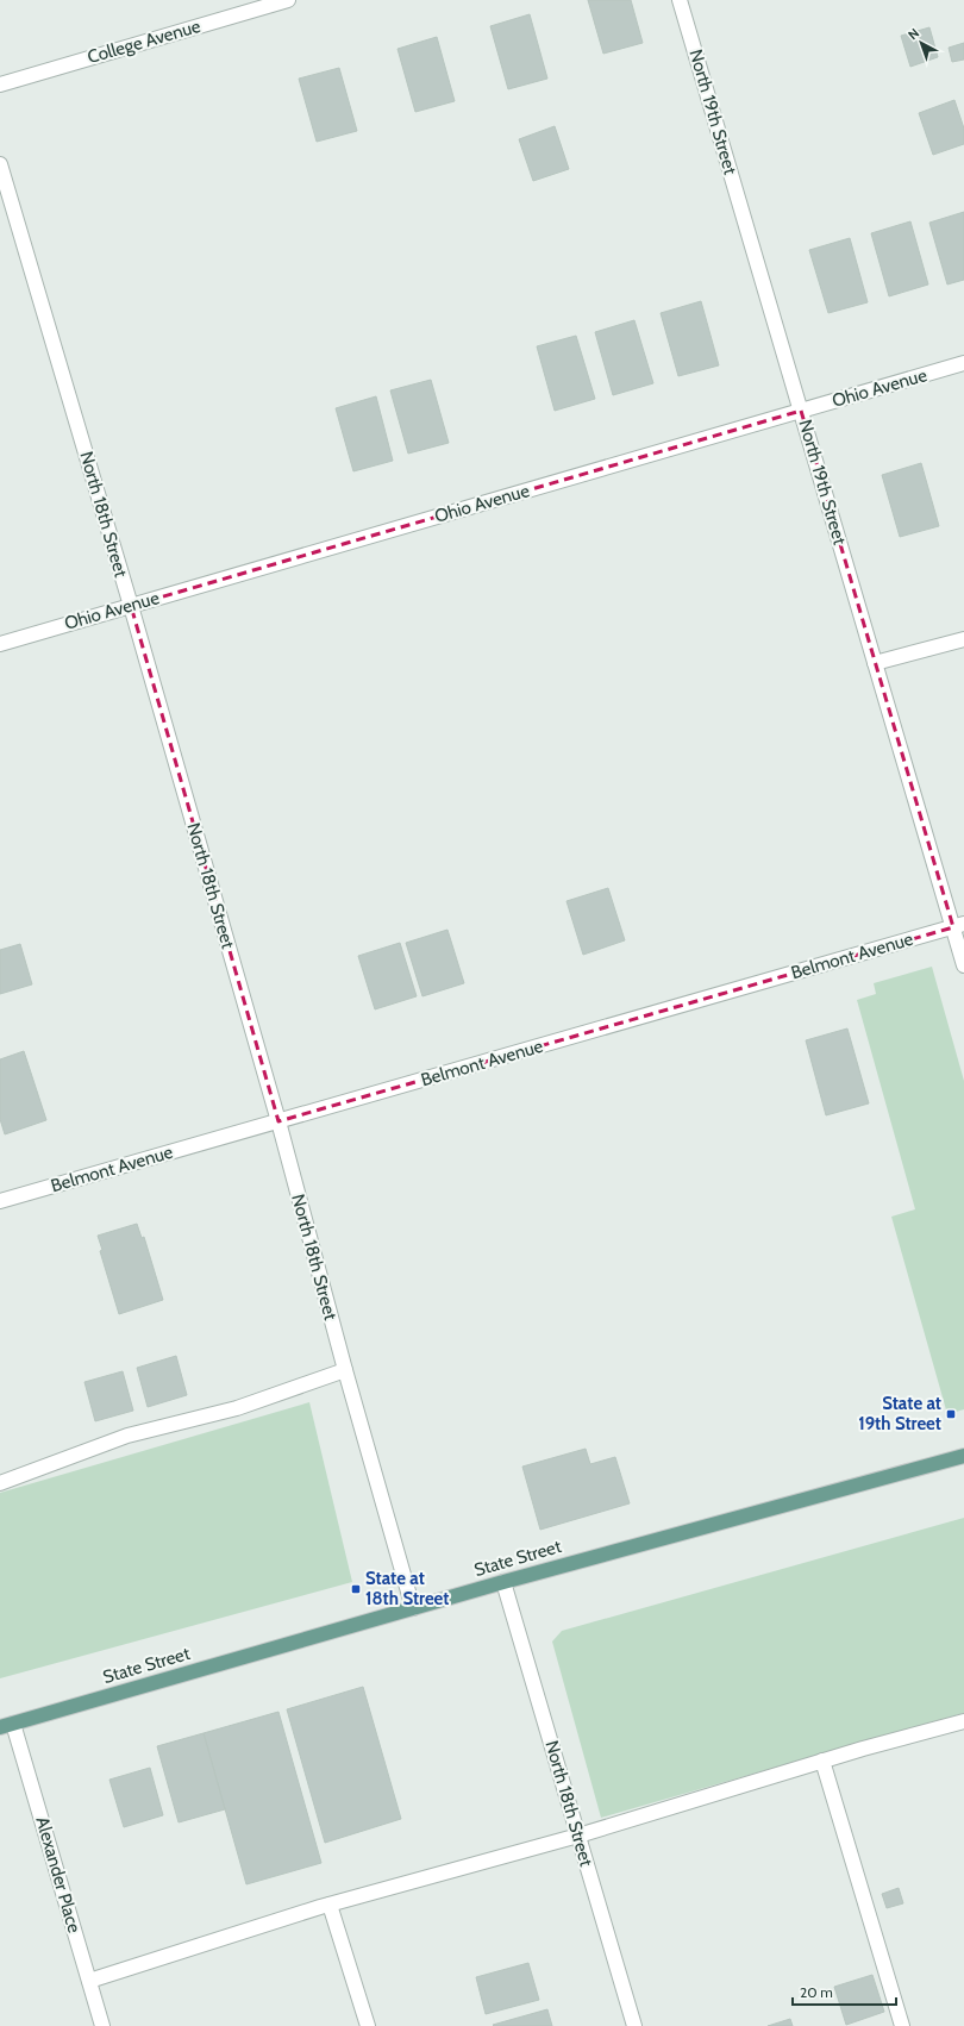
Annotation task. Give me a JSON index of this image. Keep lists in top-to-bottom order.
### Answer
{
  "streets": {
    "main road": ["State Street"],
    "street": [
      "College Avenue",
      "North 19th Street",
      "Ohio Avenue",
      "North 18th Street",
      "Belmont Avenue",
      "Alexander Place"
    ]
  },
  "crossings": [
    ["North 19th Street", "Ohio Avenue"],
    ["North 19th Street", "Belmont Avenue"],
    ["Ohio Avenue", "North 18th Street"],
    ["North 18th Street", "Belmont Avenue"],
    ["North 18th Street", "State Street"],
    ["State Street", "Alexander Place"]
  ],
  "places": {
    "transit": ["State at 19th Street", "State at 18th Street"]
  },
  "scale_bar": "20 m",
  "north": "top left"
}
